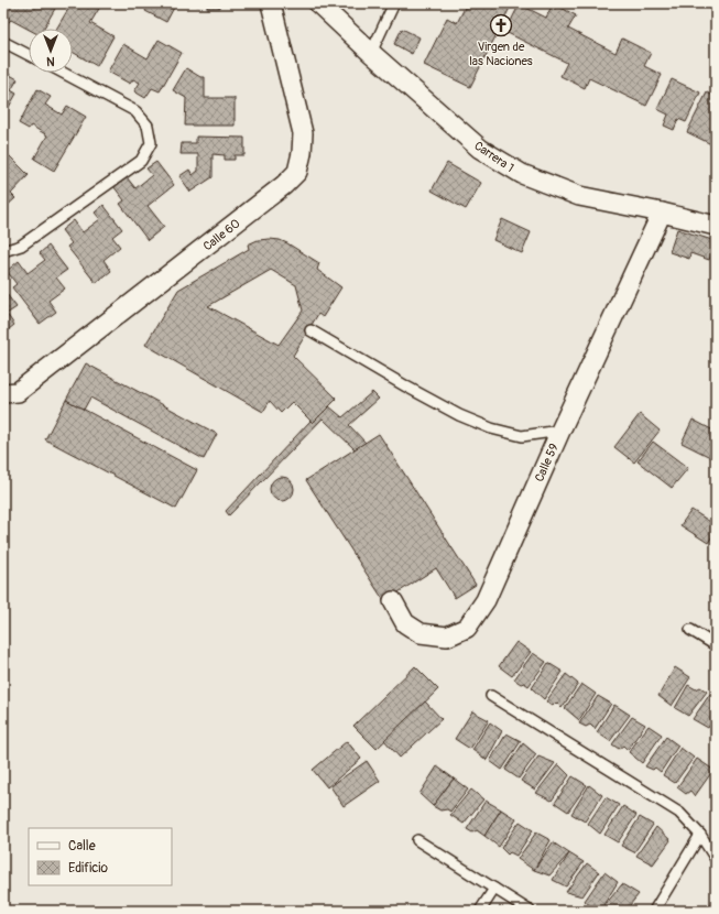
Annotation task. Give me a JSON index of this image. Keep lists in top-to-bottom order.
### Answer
{
  "streets": {
    "street": ["Carrera 1", "Calle 60", "Calle 59"]
  },
  "crossings": [
    ["Carrera 1", "Calle 59"]
  ],
  "places": {
    "church": ["Virgen de las Naciones"]
  },
  "legend": ["Calle", "Edificio"],
  "north": "bottom"
}
